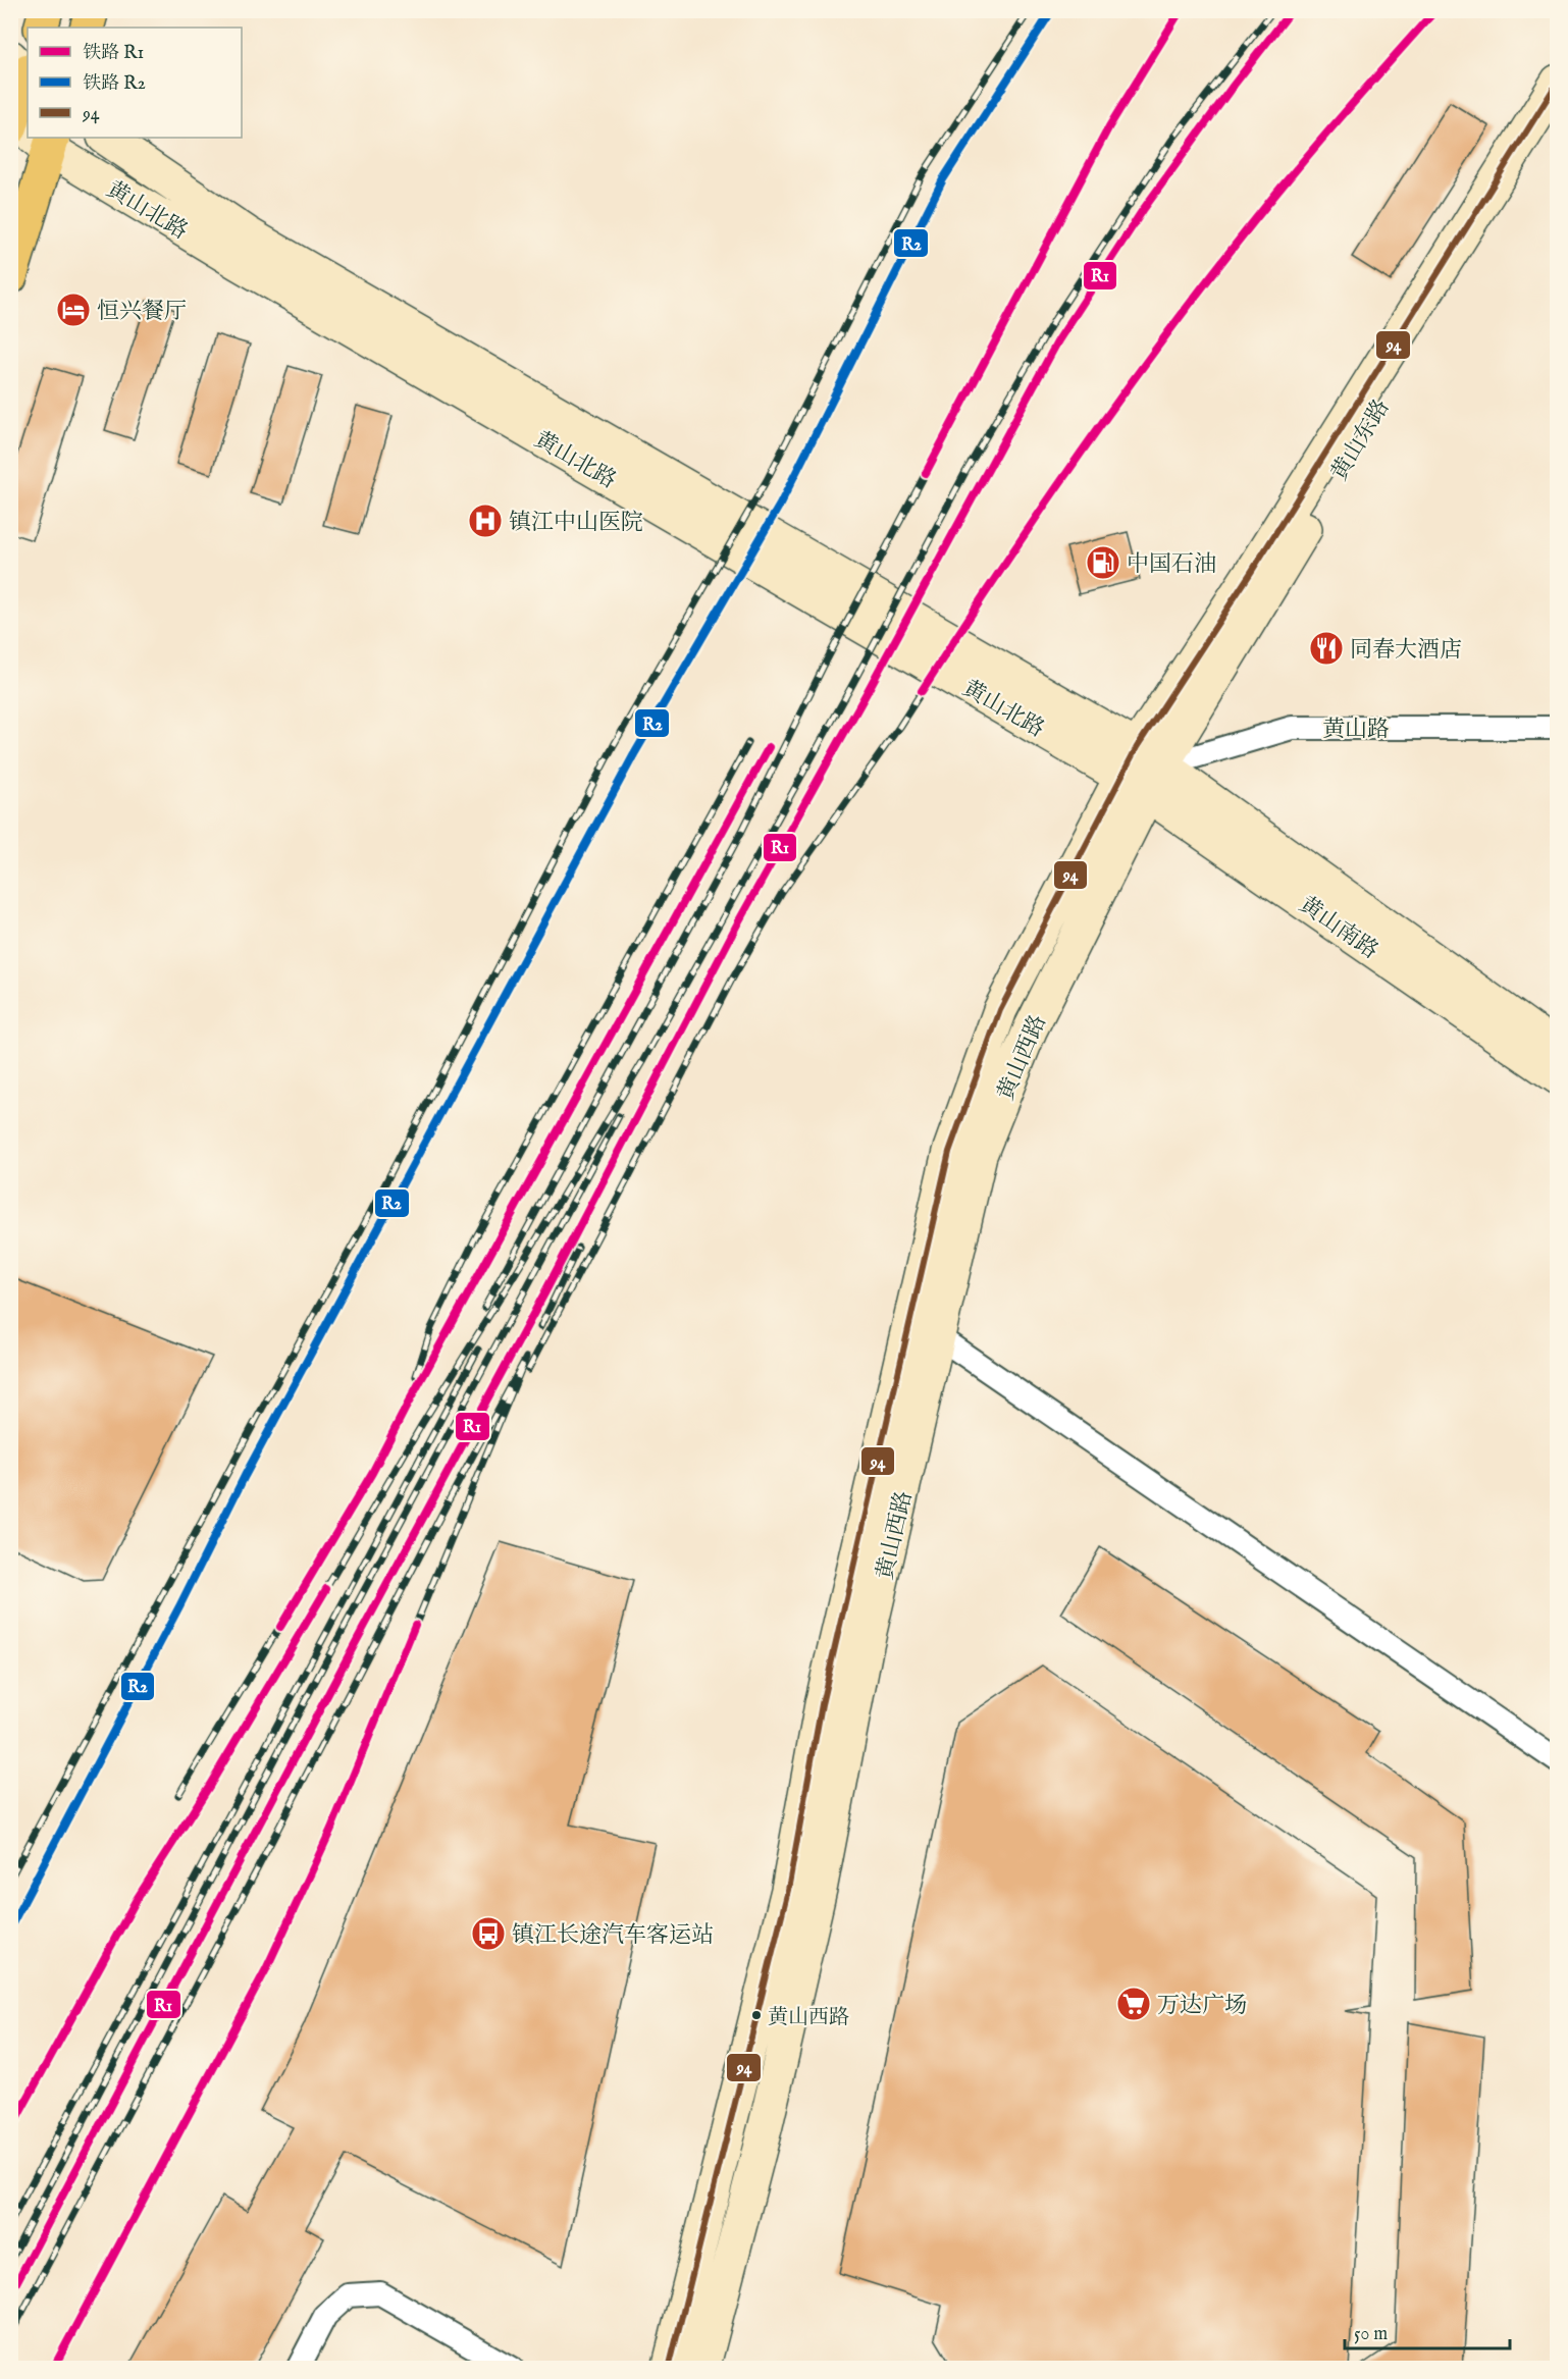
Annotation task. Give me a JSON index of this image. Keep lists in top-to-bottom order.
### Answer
{
  "streets": {
    "street": [
      "黄山北路",
      "黄山东路",
      "黄山路",
      "黄山南路",
      "黄山西路"
    ]
  },
  "crossings": [
    ["黄山北路", "黄山东路"],
    ["黄山北路", "黄山路"],
    ["黄山北路", "黄山南路"],
    ["黄山北路", "黄山西路"],
    ["黄山东路", "黄山路"],
    ["黄山东路", "黄山南路"],
    ["黄山东路", "黄山西路"],
    ["黄山路", "黄山南路"],
    ["黄山路", "黄山西路"],
    ["黄山南路", "黄山西路"]
  ],
  "places": {
    "hotel": ["恒兴餐厅"],
    "hospital": ["镇江中山医院"],
    "fuel station": ["中国石油"],
    "restaurant": ["同春大酒店"],
    "bus stop": ["镇江长途汽车客运站"],
    "supermarket": ["万达广场"],
    "other": ["黄山西路"]
  },
  "lines": ["rail line R1", "rail line R2", "transit line 94"],
  "legend": ["铁路 R1", "铁路 R2", "94"],
  "scale_bar": "50 m"
}
